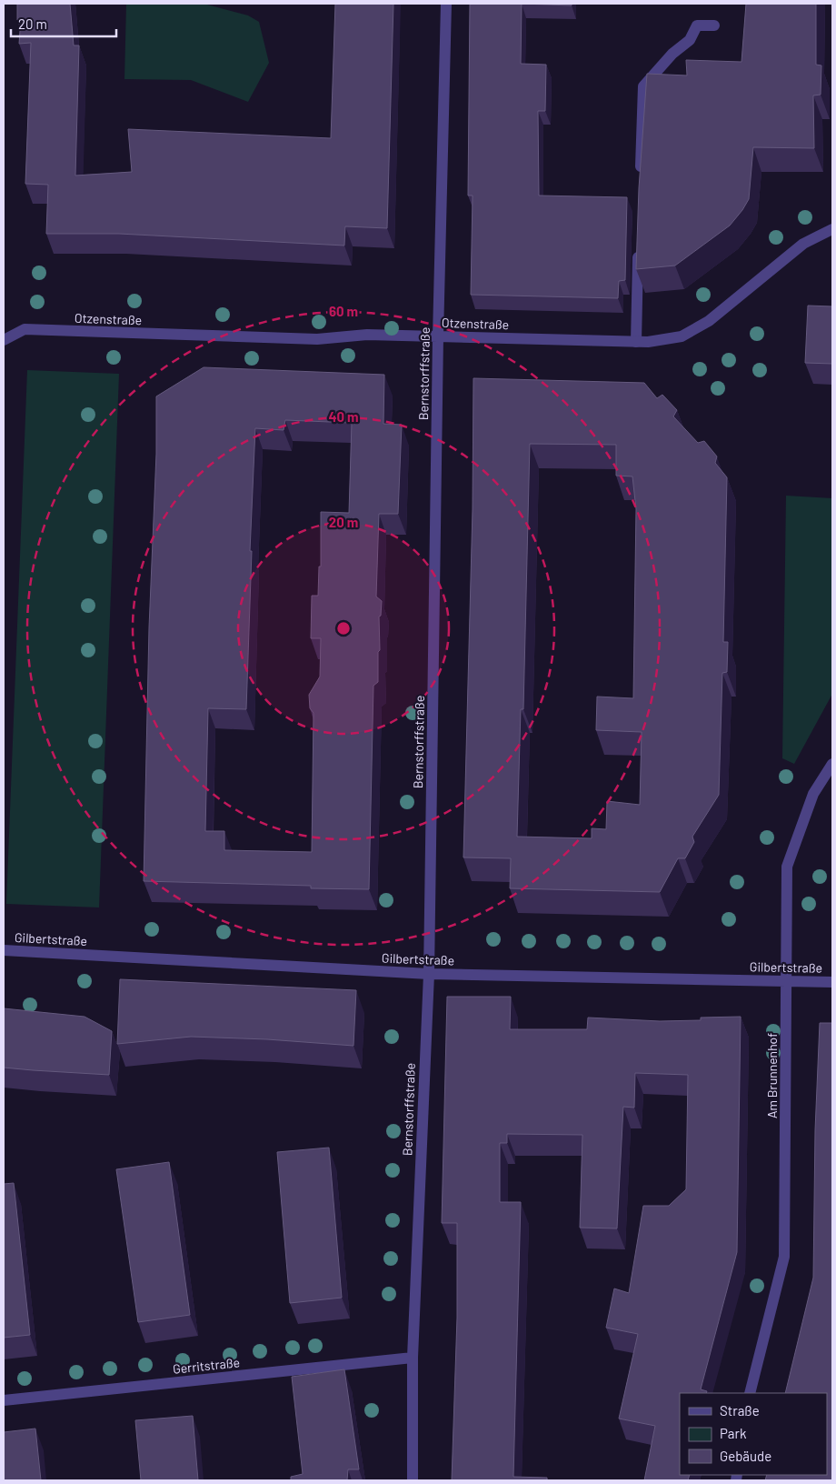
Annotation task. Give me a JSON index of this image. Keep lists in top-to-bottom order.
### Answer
{
  "streets": {
    "street": [
      "Otzenstraße",
      "Bernstorffstraße",
      "Gilbertstraße",
      "Am Brunnenhof",
      "Gerritstraße"
    ]
  },
  "crossings": [
    ["Otzenstraße", "Bernstorffstraße"],
    ["Bernstorffstraße", "Gilbertstraße"],
    ["Bernstorffstraße", "Gerritstraße"],
    ["Gilbertstraße", "Am Brunnenhof"]
  ],
  "legend": ["Straße", "Park", "Gebäude"],
  "scale_bar": "20 m",
  "rings": ["60 m", "40 m", "20 m"]
}
